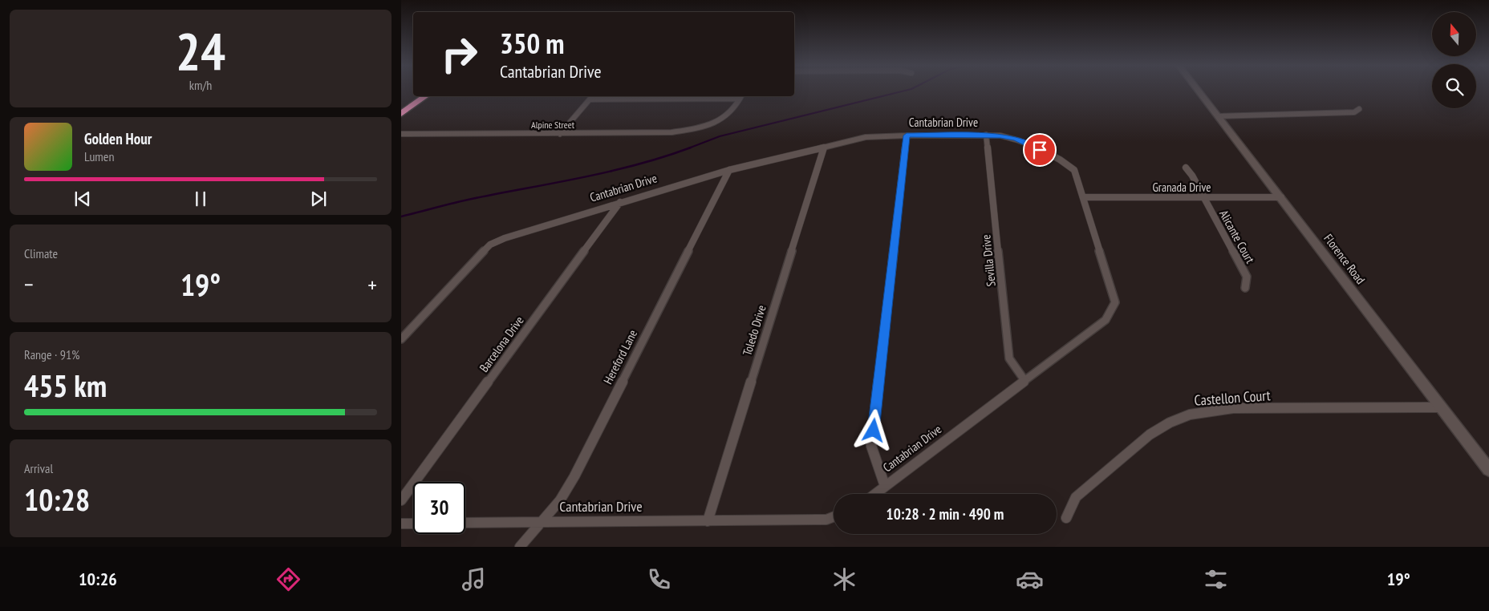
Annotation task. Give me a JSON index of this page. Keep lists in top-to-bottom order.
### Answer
{
  "streets": {
    "street": [
      "Cantabrian Drive",
      "Alpine Street",
      "Granada Drive",
      "Alicante Court",
      "Florence Road",
      "Sevilla Drive",
      "Toledo Drive",
      "Barcelona Drive",
      "Hereford Lane",
      "Castellon Court"
    ]
  },
  "crossings": [
    ["Cantabrian Drive", "Granada Drive"],
    ["Cantabrian Drive", "Sevilla Drive"],
    ["Cantabrian Drive", "Toledo Drive"],
    ["Cantabrian Drive", "Barcelona Drive"],
    ["Cantabrian Drive", "Hereford Lane"],
    ["Granada Drive", "Alicante Court"],
    ["Granada Drive", "Florence Road"],
    ["Florence Road", "Castellon Court"]
  ],
  "north": "top",
  "page": {
    "tile": [
      ["24", "km/h"],
      "Climate",
      ["Range · 91%", "455 km"],
      ["Arrival", "10:28"]
    ],
    "turn": ["350 m", "Cantabrian Drive"],
    "song": ["Golden Hour", "Lumen"],
    "heat": ["−", "19°", "+"],
    "limit": "30",
    "trip": "10:28 · 2 min · 490 m",
    "tabs": ["10:26", "19°"]
  }
}
